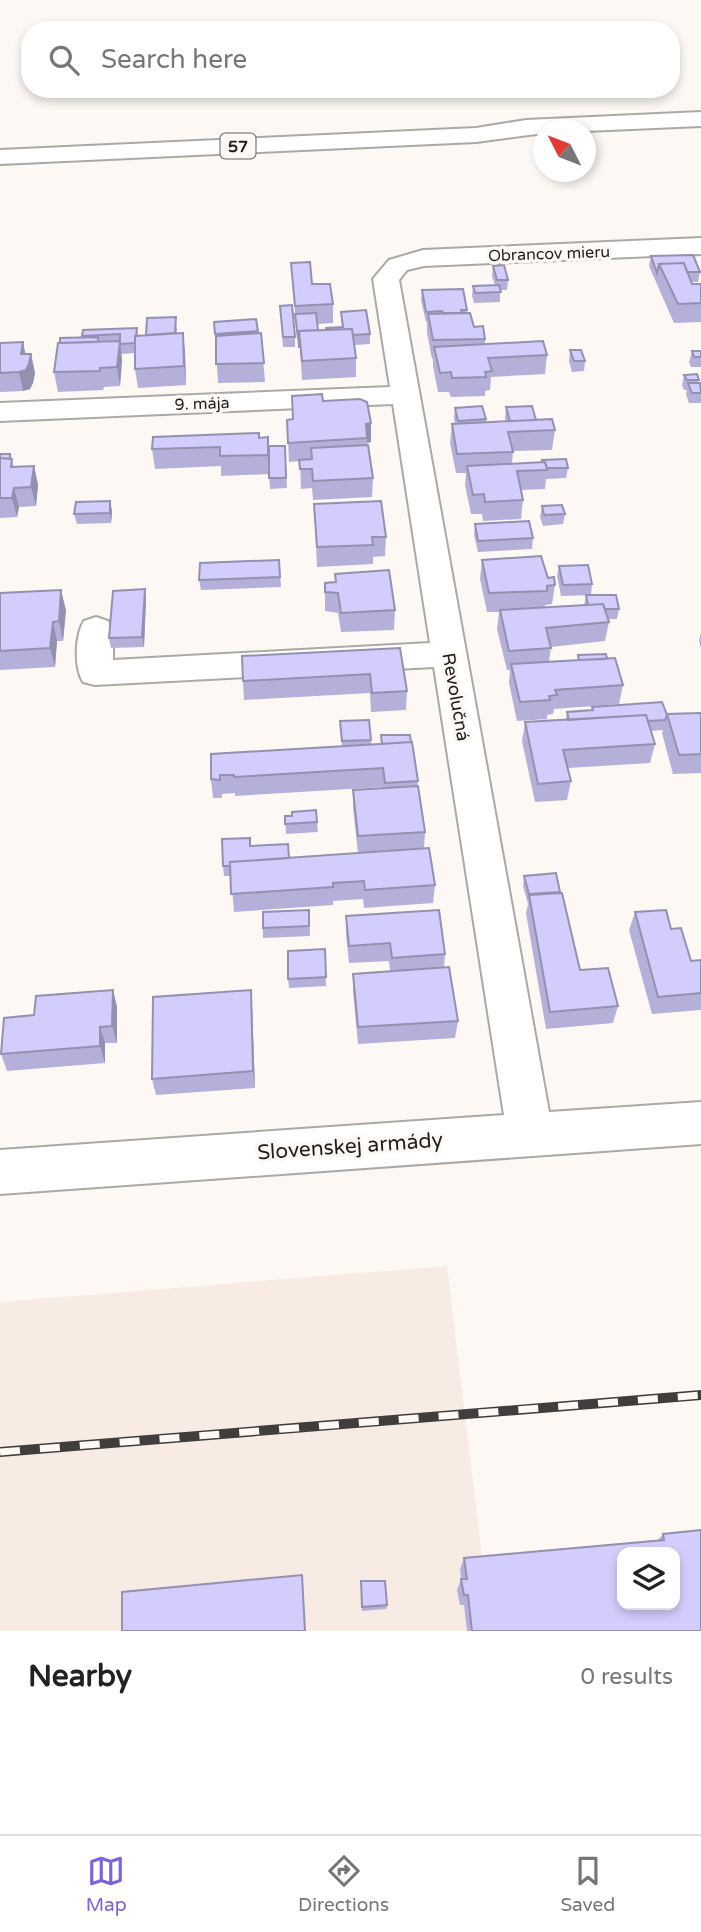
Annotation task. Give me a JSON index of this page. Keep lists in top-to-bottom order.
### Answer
{
  "streets": {
    "street": [
      "57",
      "Obrancov mieru",
      "9. mája",
      "Revolučná",
      "Slovenskej armády"
    ]
  },
  "crossings": [
    ["Obrancov mieru", "Revolučná"],
    ["9. mája", "Revolučná"],
    ["Revolučná", "Slovenskej armády"]
  ],
  "north": "top left",
  "page": {
    "search": "Search here",
    "heading": ["Nearby", "0 results"],
    "nav": ["Map", "Directions", "Saved"]
  }
}
